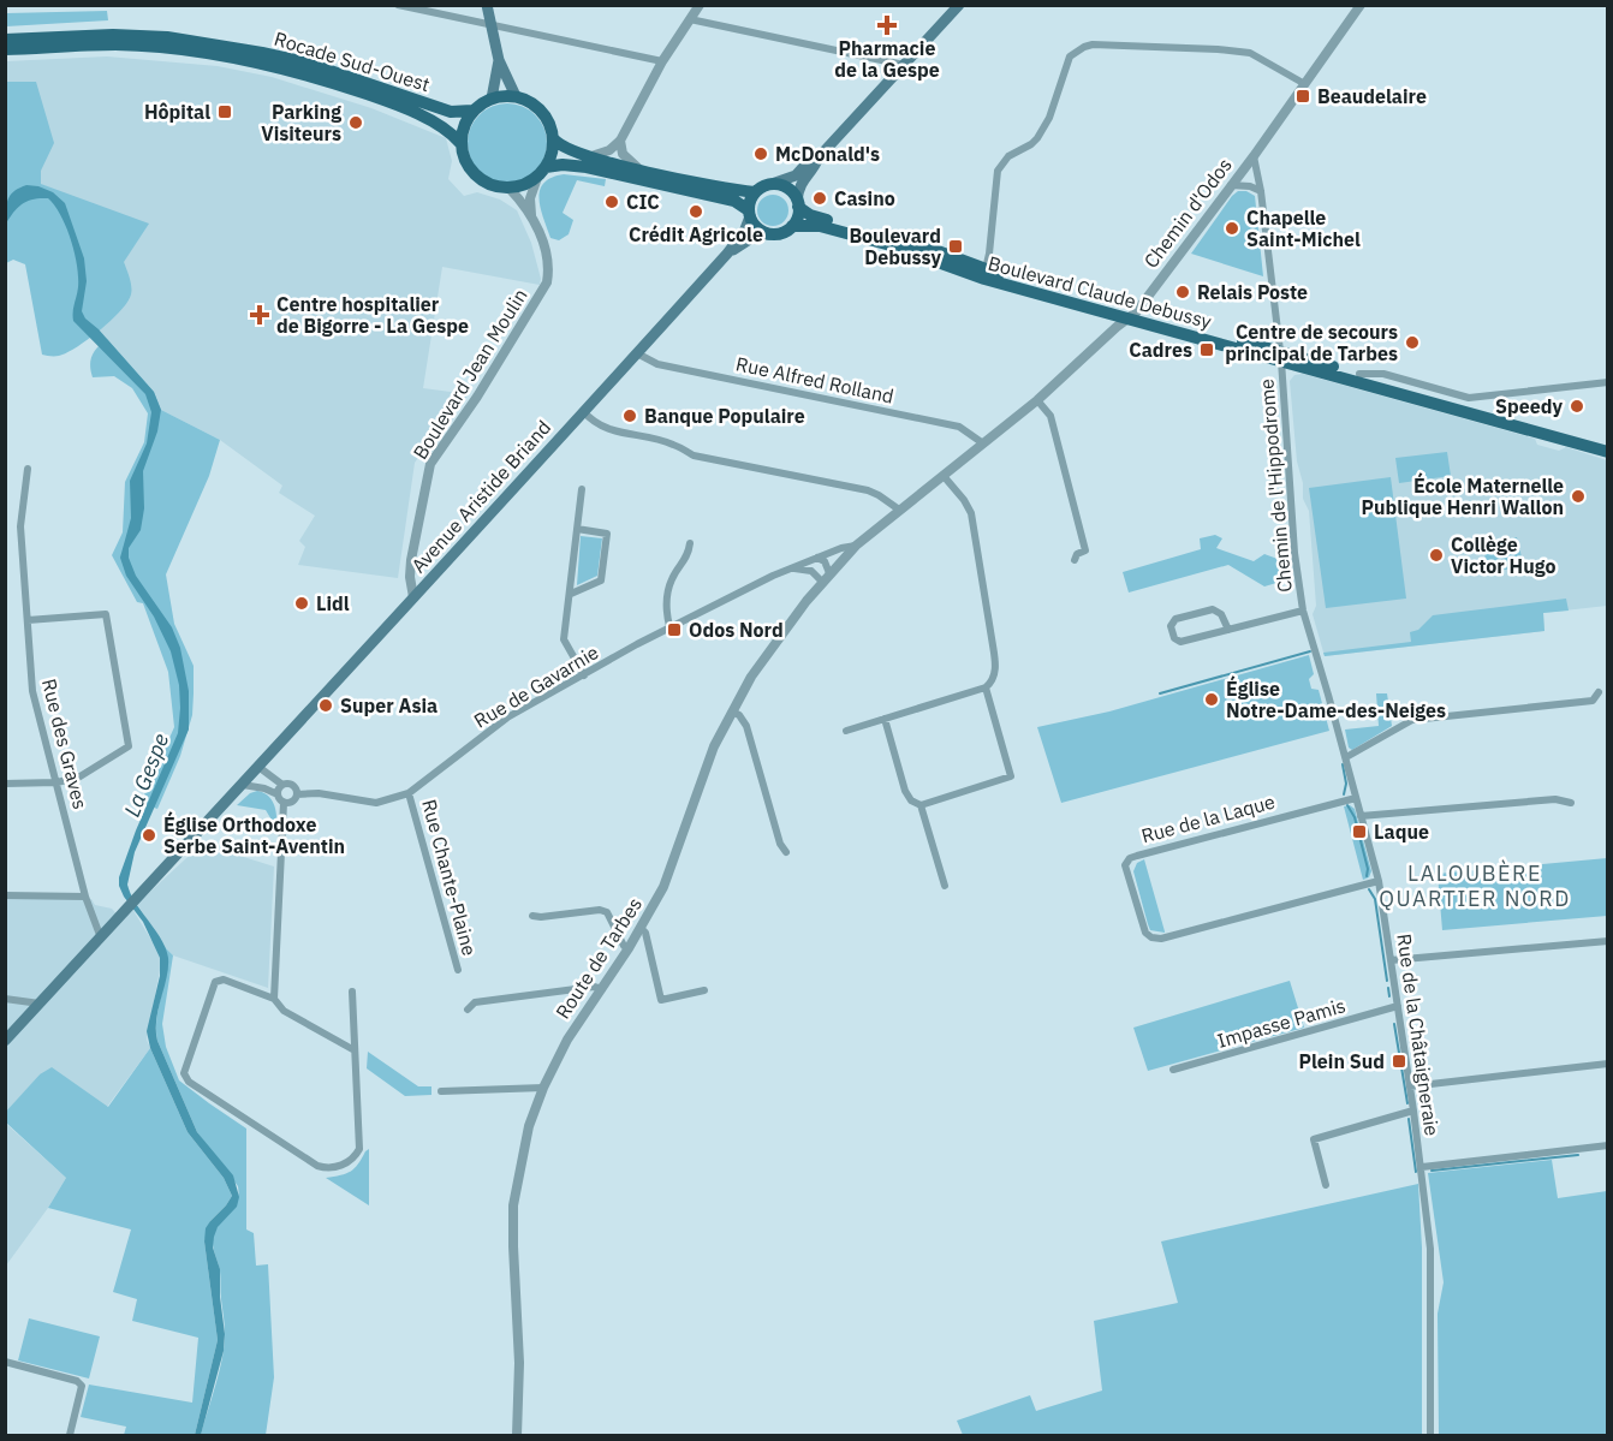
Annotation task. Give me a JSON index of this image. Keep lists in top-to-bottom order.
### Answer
{
  "streets": {
    "main road": ["Rocade Sud-Ouest", "Boulevard Claude Debussy", "Avenue Aristide Briand"],
    "street": [
      "Chemin d'Odos",
      "Boulevard Jean Moulin",
      "Rue Alfred Rolland",
      "Chemin de l'Hippodrome",
      "Rue de Gavarnie",
      "Rue des Graves",
      "Rue de la Laque",
      "Rue Chante-Plaine",
      "Route de Tarbes",
      "Impasse Pamis",
      "Rue de la Châtaigneraie"
    ]
  },
  "crossings": [
    ["Rocade Sud-Ouest", "Boulevard Jean Moulin"],
    ["Chemin d'Odos", "Boulevard Claude Debussy"],
    ["Chemin d'Odos", "Rue Alfred Rolland"],
    ["Chemin d'Odos", "Chemin de l'Hippodrome"],
    ["Chemin d'Odos", "Route de Tarbes"],
    ["Boulevard Claude Debussy", "Chemin de l'Hippodrome"],
    ["Boulevard Claude Debussy", "Avenue Aristide Briand"],
    ["Boulevard Jean Moulin", "Avenue Aristide Briand"],
    ["Rue Alfred Rolland", "Avenue Aristide Briand"],
    ["Chemin de l'Hippodrome", "Rue de la Châtaigneraie"],
    ["Avenue Aristide Briand", "Rue des Graves"],
    ["Rue de Gavarnie", "Rue Chante-Plaine"],
    ["Rue de Gavarnie", "Route de Tarbes"],
    ["Rue de la Laque", "Rue de la Châtaigneraie"],
    ["Impasse Pamis", "Rue de la Châtaigneraie"]
  ],
  "districts": ["LALOUBÈRE QUARTIER NORD"],
  "water": ["La Gespe"],
  "places": {
    "health": ["Pharmacie de la Gespe", "Centre hospitalier de Bigorre - La Gespe"],
    "transit": [
      "Beaudelaire",
      "Hôpital",
      "Boulevard Debussy",
      "Cadres",
      "Odos Nord",
      "Laque",
      "Plein Sud"
    ],
    "other": [
      "Parking Visiteurs",
      "McDonald's",
      "Casino",
      "CIC",
      "Crédit Agricole",
      "Chapelle Saint-Michel",
      "Relais Poste",
      "Centre de secours principal de Tarbes",
      "Speedy",
      "Banque Populaire",
      "École Maternelle Publique Henri Wallon",
      "Collège Victor Hugo",
      "Lidl",
      "Église Notre-Dame-des-Neiges",
      "Super Asia",
      "Église Orthodoxe Serbe Saint-Aventin"
    ]
  }
}
